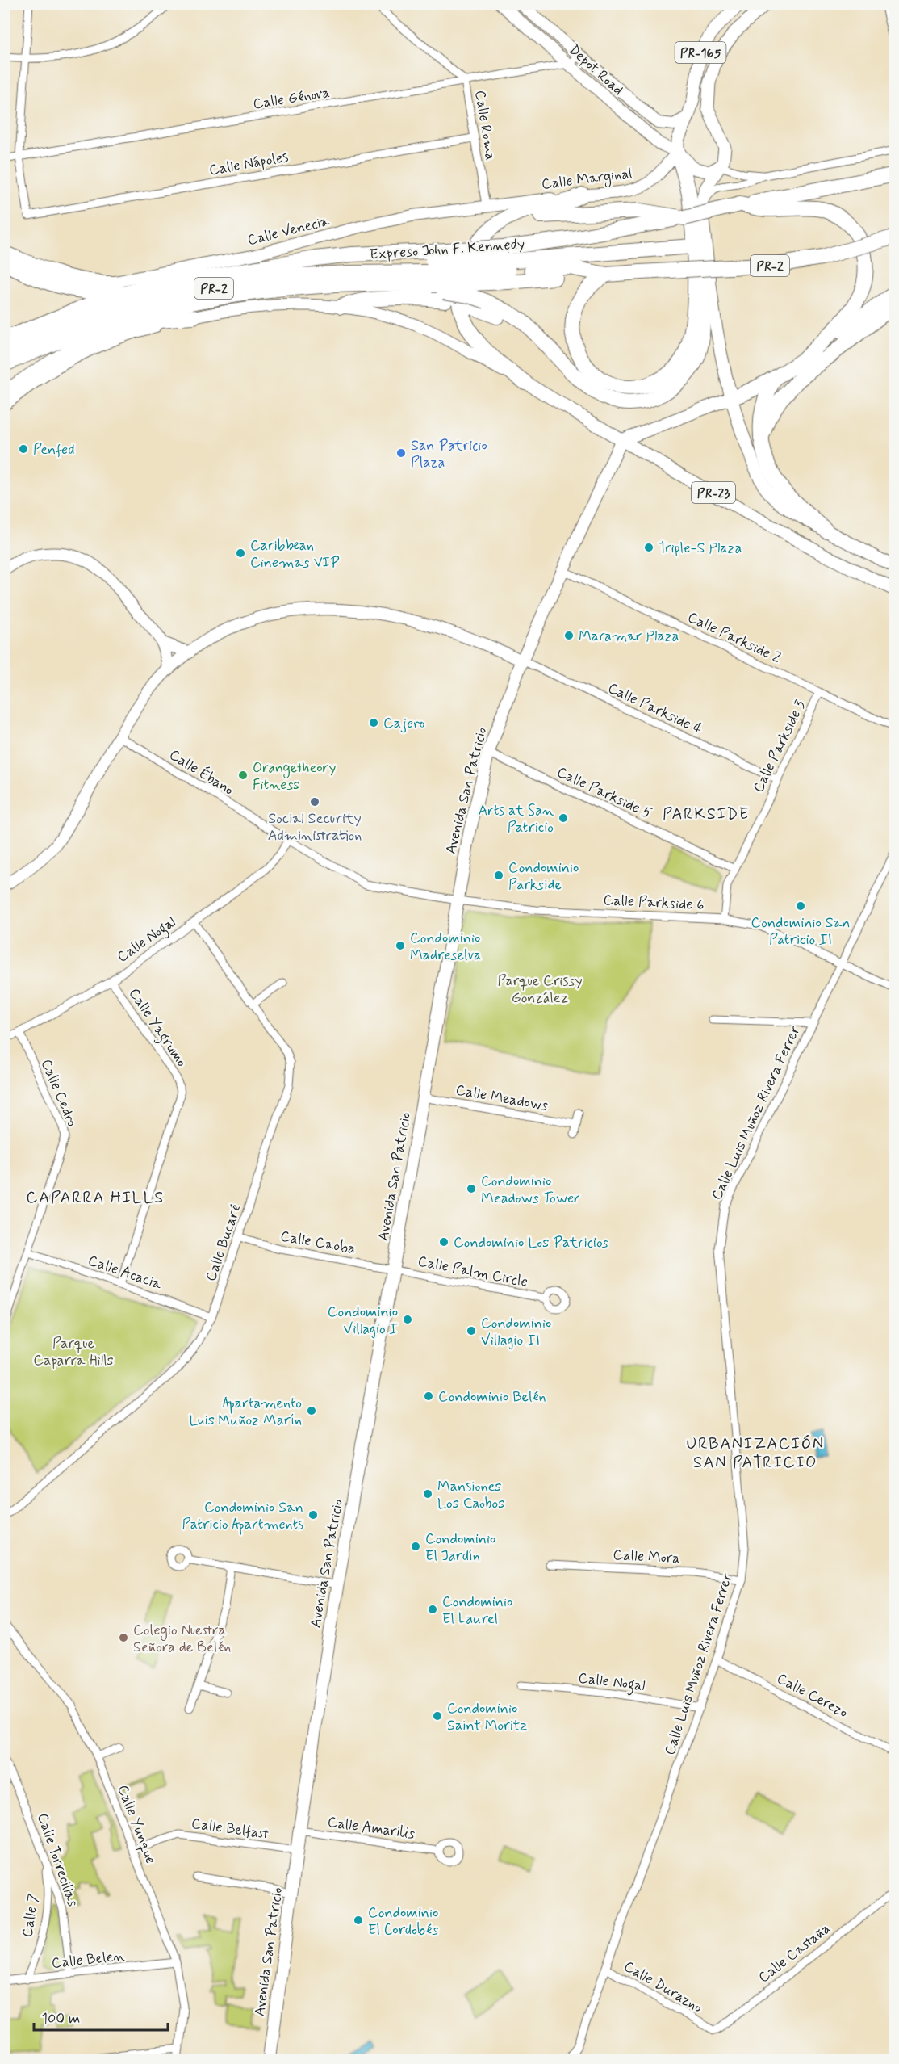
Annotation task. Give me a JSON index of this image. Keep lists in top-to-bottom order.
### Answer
{
  "streets": {
    "highway": ["Expreso John F. Kennedy", "PR-2"],
    "main road": ["PR-165", "PR-23", "Avenida San Patricio"],
    "street": [
      "Depot Road",
      "Calle Génova",
      "Calle Roma",
      "Calle Nápoles",
      "Calle Marginal",
      "Calle Venecia",
      "Calle Parkside 2",
      "Calle Parkside 4",
      "Calle Parkside 3",
      "Calle Ébano",
      "Calle Parkside 5",
      "Calle Parkside 6",
      "Calle Nogal",
      "Calle Yagrumo",
      "Calle Cedro",
      "Calle Meadows",
      "Calle Luis Muñoz Rivera Ferrer",
      "Calle Caoba",
      "Calle Bucaré",
      "Calle Palm Circle",
      "Calle Acacia",
      "Calle Mora",
      "Calle Cerezo",
      "Calle Yunque",
      "Calle Amarilis",
      "Calle Belfast",
      "Calle Torrecillas",
      "Calle 7",
      "Calle Castaña",
      "Calle Belen",
      "Calle Durazno"
    ]
  },
  "crossings": [
    ["PR-165", "Depot Road"],
    ["PR-165", "Calle Marginal"],
    ["Depot Road", "Calle Génova"],
    ["Depot Road", "Calle Marginal"],
    ["Calle Génova", "Calle Roma"],
    ["Calle Génova", "Calle Nápoles"],
    ["Calle Roma", "Calle Nápoles"],
    ["Calle Roma", "Calle Marginal"],
    ["Calle Roma", "Calle Venecia"],
    ["Calle Marginal", "Calle Venecia"],
    ["PR-23", "Avenida San Patricio"],
    ["Calle Parkside 2", "Calle Parkside 3"],
    ["Calle Parkside 2", "Avenida San Patricio"],
    ["Calle Parkside 4", "Calle Parkside 3"],
    ["Calle Parkside 4", "Avenida San Patricio"],
    ["Calle Parkside 3", "Calle Parkside 5"],
    ["Calle Parkside 3", "Calle Parkside 6"],
    ["Calle Ébano", "Avenida San Patricio"],
    ["Calle Ébano", "Calle Parkside 6"],
    ["Calle Ébano", "Calle Nogal"],
    ["Avenida San Patricio", "Calle Parkside 5"],
    ["Avenida San Patricio", "Calle Parkside 6"],
    ["Avenida San Patricio", "Calle Meadows"],
    ["Avenida San Patricio", "Calle Caoba"],
    ["Avenida San Patricio", "Calle Palm Circle"],
    ["Avenida San Patricio", "Calle Amarilis"],
    ["Avenida San Patricio", "Calle Belfast"],
    ["Calle Parkside 6", "Calle Luis Muñoz Rivera Ferrer"],
    ["Calle Nogal", "Calle Yagrumo"],
    ["Calle Nogal", "Calle Cedro"],
    ["Calle Nogal", "Calle Luis Muñoz Rivera Ferrer"],
    ["Calle Nogal", "Calle Bucaré"],
    ["Calle Yagrumo", "Calle Acacia"],
    ["Calle Cedro", "Calle Acacia"],
    ["Calle Luis Muñoz Rivera Ferrer", "Calle Mora"],
    ["Calle Luis Muñoz Rivera Ferrer", "Calle Cerezo"],
    ["Calle Luis Muñoz Rivera Ferrer", "Calle Durazno"],
    ["Calle Caoba", "Calle Bucaré"],
    ["Calle Caoba", "Calle Palm Circle"],
    ["Calle Bucaré", "Calle Acacia"],
    ["Calle Yunque", "Calle Belfast"],
    ["Calle Yunque", "Calle Belen"],
    ["Calle Torrecillas", "Calle 7"],
    ["Calle Torrecillas", "Calle Belen"],
    ["Calle 7", "Calle Belen"],
    ["Calle Castaña", "Calle Durazno"]
  ],
  "districts": ["PARKSIDE", "CAPARRA HILLS", "URBANIZACIÓN SAN PATRICIO"],
  "parks": ["Parque Crissy González", "Parque Caparra Hills"],
  "places": [
    "Penfed",
    "San Patricio Plaza",
    "Triple-S Plaza",
    "Caribbean Cinemas VIP",
    "Maramar Plaza",
    "Cajero",
    "Orangetheory Fitness",
    "Social Security Administration",
    "Arts at San Patricio",
    "Condominio Parkside",
    "Condominio San Patricio II",
    "Condominio Madreselva",
    "Condominio Meadows Tower",
    "Condominio Los Patricios",
    "Condominio Villagio I",
    "Condominio Villagio II",
    "Condominio Belén",
    "Apartamento Luis Muñoz Marín",
    "Mansiones Los Caobos",
    "Condominio San Patricio Apartments",
    "Condominio El Jardín",
    "Condominio El Laurel",
    "Colegio Nuestra Señora de Belén",
    "Condominio Saint Moritz",
    "Condominio El Cordobés"
  ],
  "scale_bar": "100 m"
}
